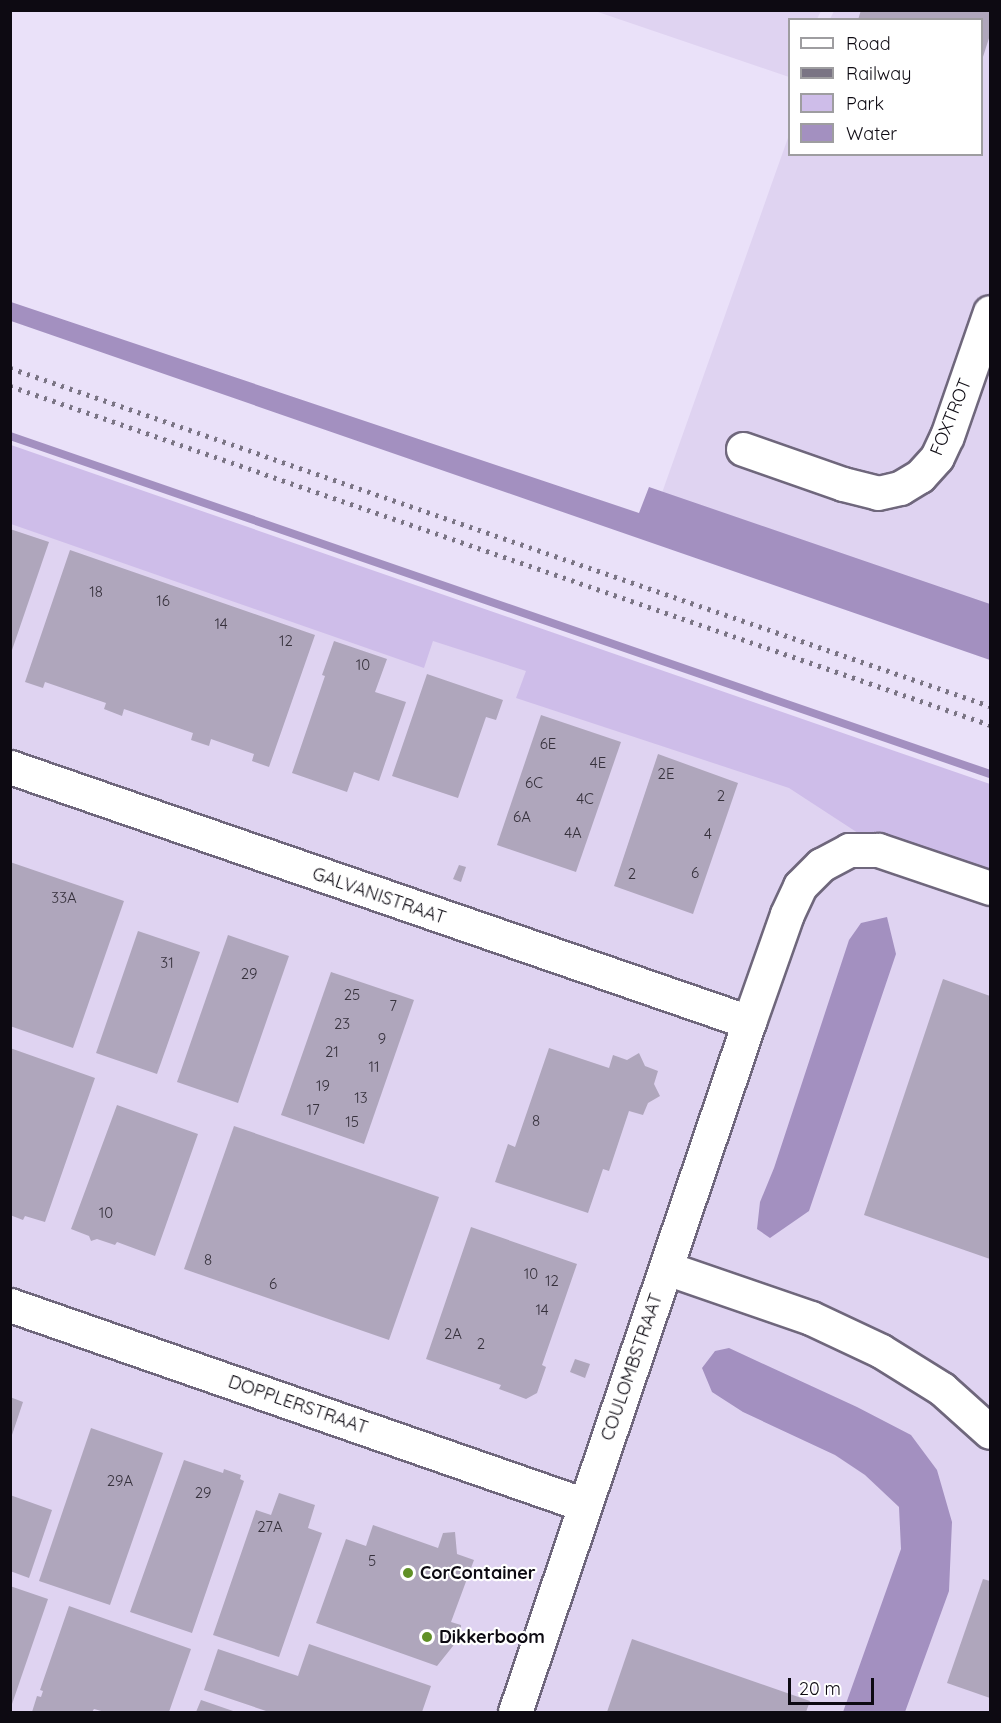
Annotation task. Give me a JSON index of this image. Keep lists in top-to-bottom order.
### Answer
{
  "streets": {
    "street": [
      "FOXTROT",
      "GALVANISTRAAT",
      "COULOMBSTRAAT",
      "DOPPLERSTRAAT"
    ]
  },
  "crossings": [
    ["GALVANISTRAAT", "COULOMBSTRAAT"],
    ["COULOMBSTRAAT", "DOPPLERSTRAAT"]
  ],
  "places": ["CorContainer", "Dikkerboom"],
  "house_numbers": [
    "18",
    "16",
    "14",
    "12",
    "10",
    "6E",
    "4E",
    "2E",
    "6C",
    "2",
    "4C",
    "6A",
    "4A",
    "4",
    "6",
    "2",
    "33A",
    "31",
    "29",
    "25",
    "7",
    "23",
    "9",
    "21",
    "11",
    "19",
    "13",
    "17",
    "8",
    "15",
    "10",
    "8",
    "10",
    "12",
    "6",
    "14",
    "2A",
    "2",
    "29A",
    "29",
    "27A",
    "5"
  ],
  "legend": [
    "Road",
    "Railway",
    "Park",
    "Water"
  ],
  "scale_bar": "20 m"
}
